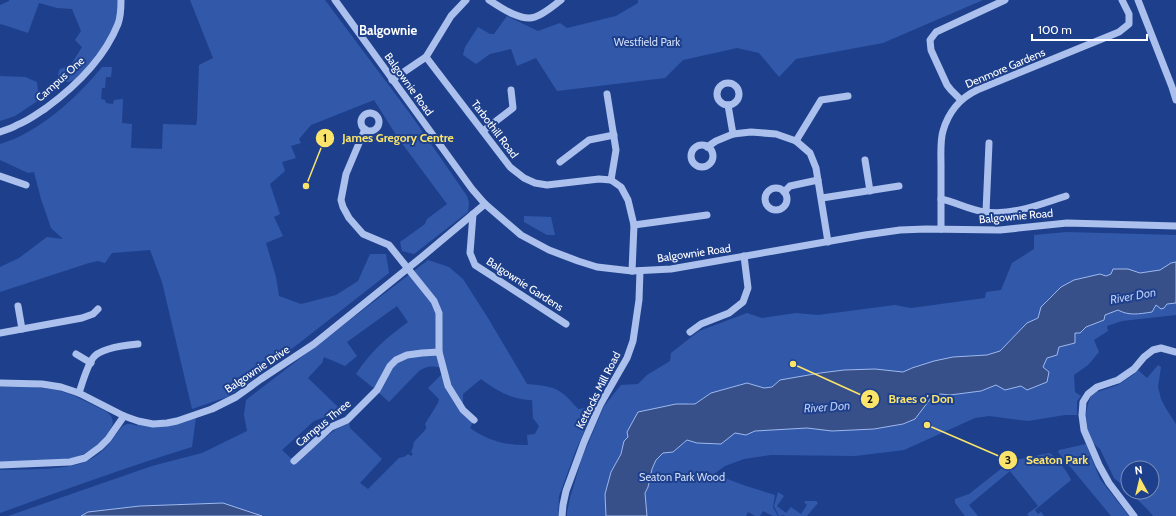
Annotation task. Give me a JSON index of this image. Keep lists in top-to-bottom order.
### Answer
{
  "streets": {
    "street": [
      "Denmore Gardens",
      "Campus One",
      "Balgownie Road",
      "Tarbothill Road",
      "Balgownie Gardens",
      "Balgownie Drive",
      "Kettocks Mill Road",
      "Campus Three"
    ]
  },
  "crossings": [
    ["Denmore Gardens", "Balgownie Road"],
    ["Balgownie Road", "Balgownie Drive"],
    ["Balgownie Road", "Kettocks Mill Road"],
    ["Balgownie Gardens", "Balgownie Drive"]
  ],
  "districts": ["Balgownie"],
  "water": ["River Don"],
  "parks": ["Westfield Park", "Seaton Park Wood"],
  "places": ["James Gregory Centre", "Braes o' Don", "Seaton Park"],
  "scale_bar": "100 m",
  "north": "top"
}
